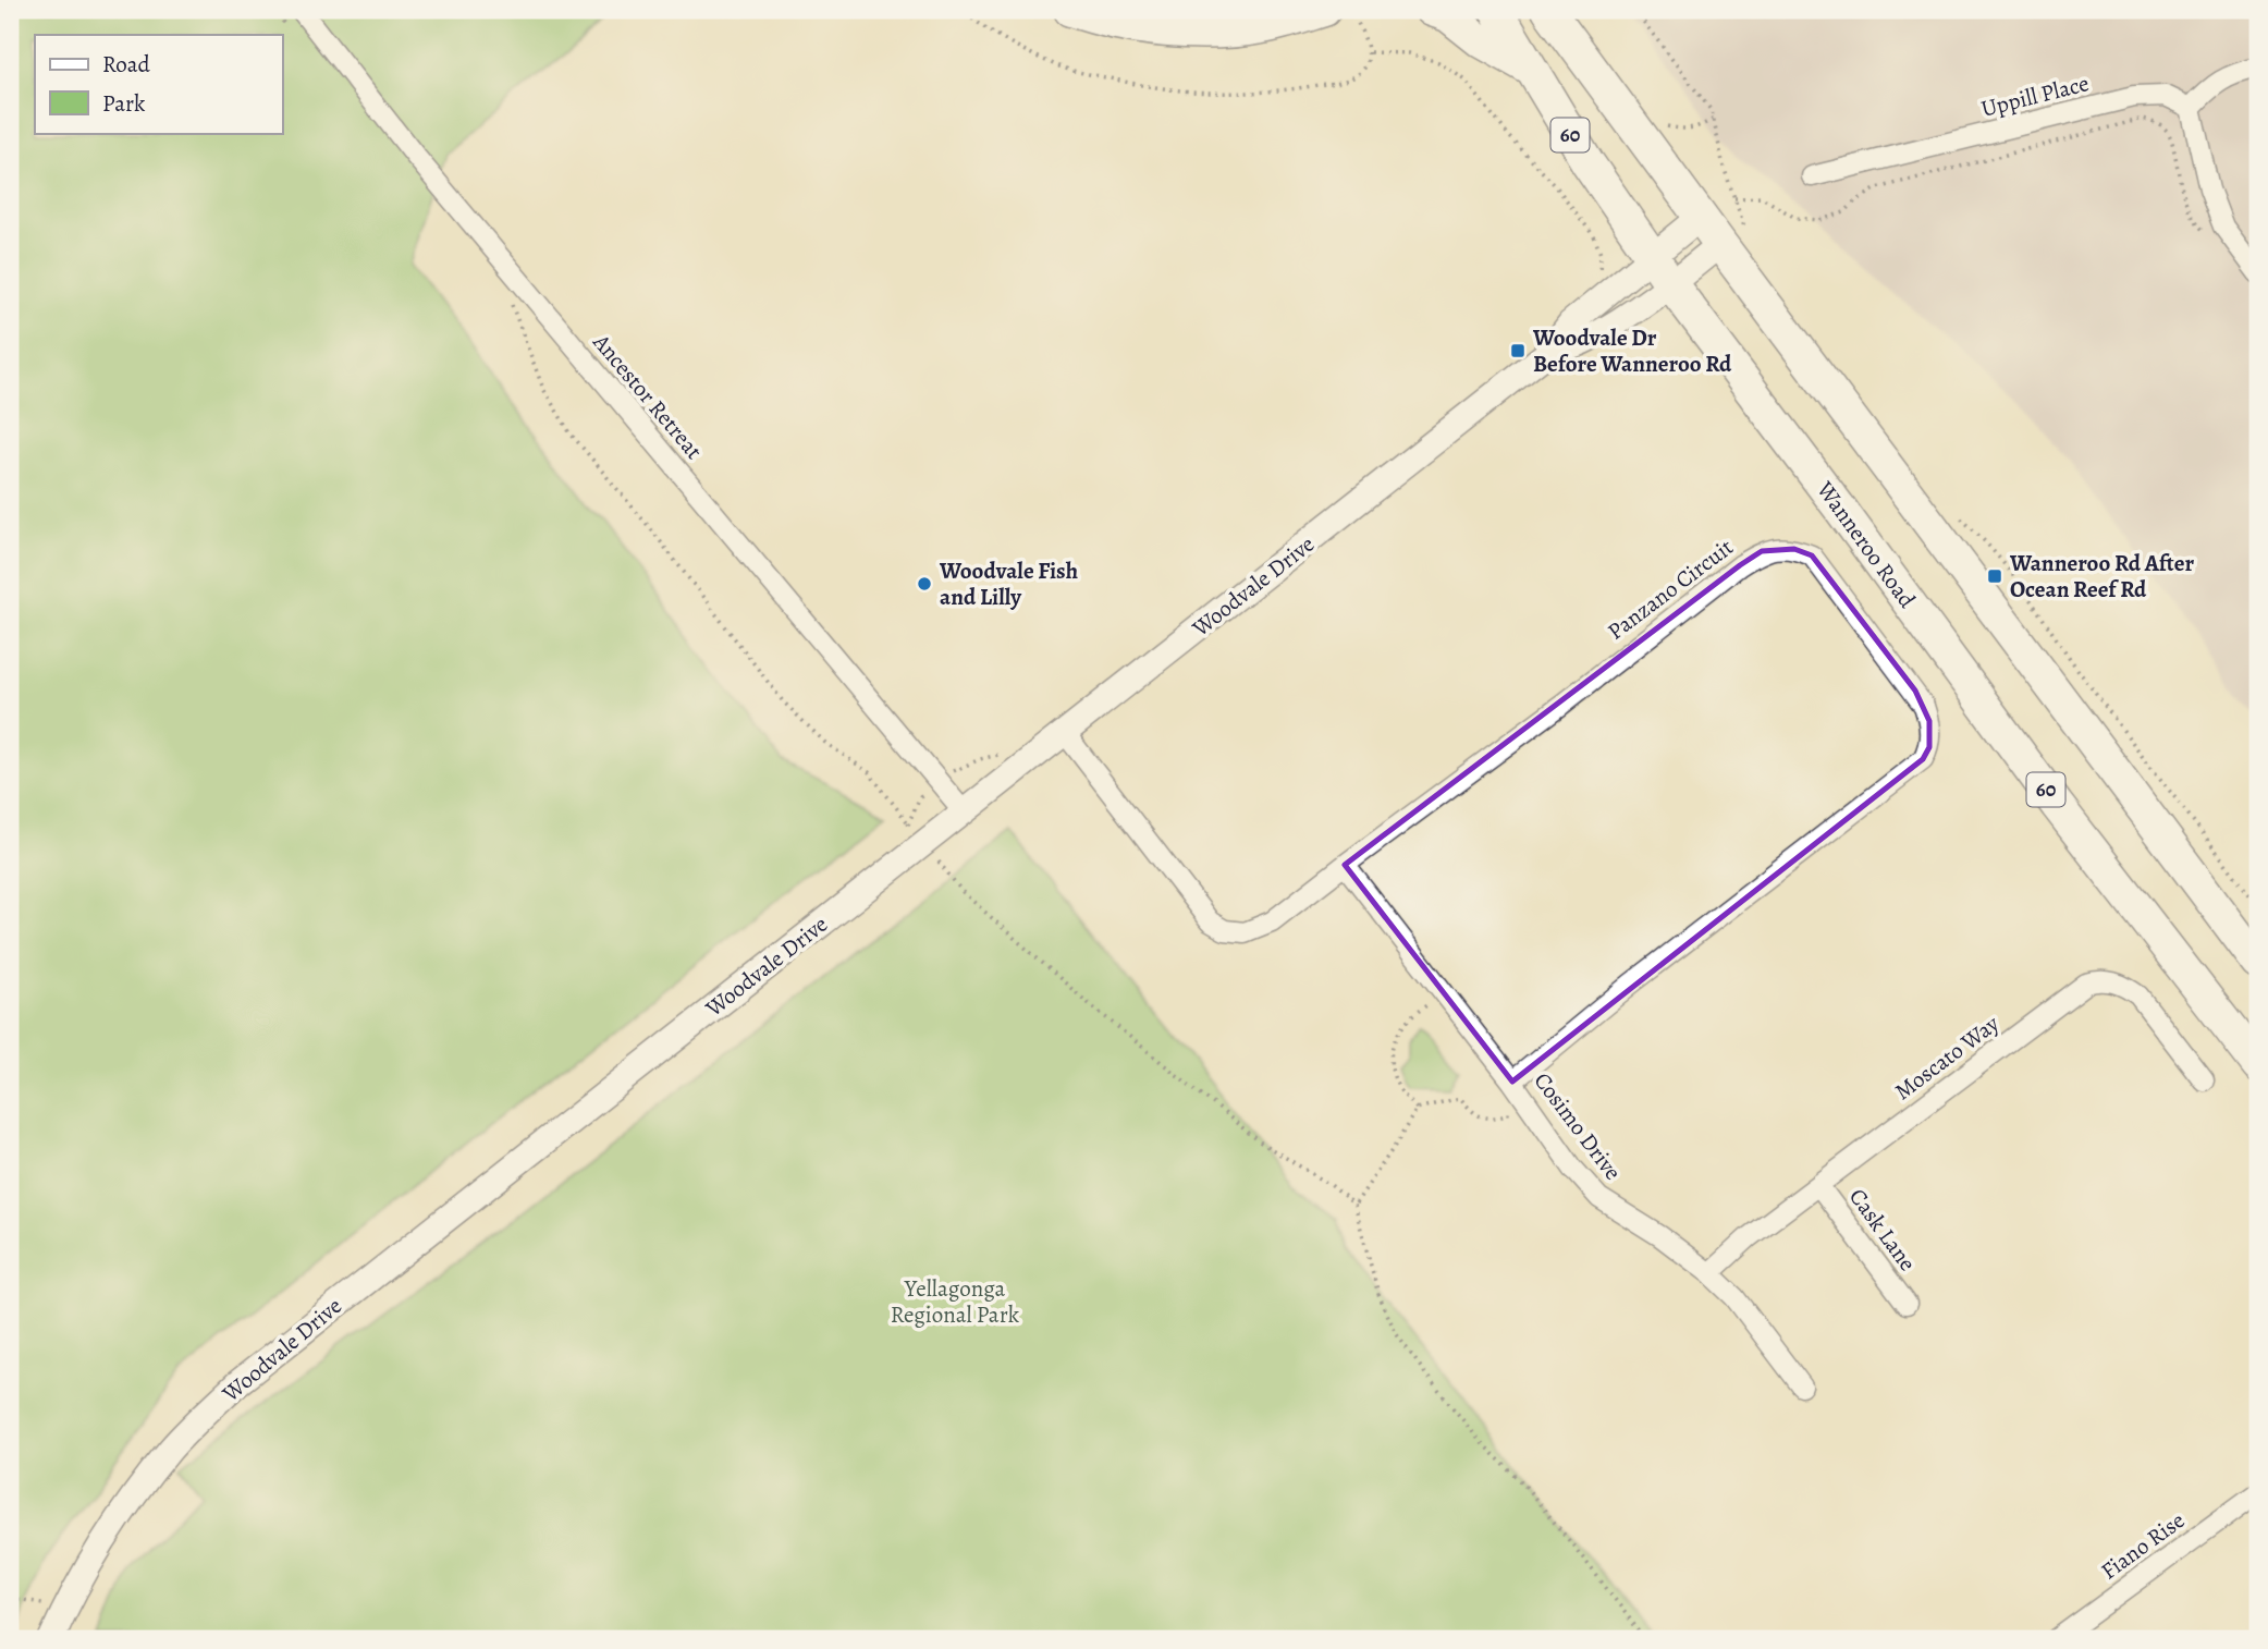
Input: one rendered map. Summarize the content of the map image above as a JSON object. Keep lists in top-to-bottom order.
{
  "streets": {
    "highway": ["60", "Wanneroo Road"],
    "street": [
      "Uppill Place",
      "Ancestor Retreat",
      "Woodvale Drive",
      "Panzano Circuit",
      "Moscato Way",
      "Cosimo Drive",
      "Cask Lane",
      "Fiano Rise"
    ]
  },
  "crossings": [
    ["60", "Woodvale Drive"],
    ["Ancestor Retreat", "Woodvale Drive"],
    ["Wanneroo Road", "Woodvale Drive"],
    ["Woodvale Drive", "Panzano Circuit"],
    ["Panzano Circuit", "Cosimo Drive"],
    ["Moscato Way", "Cosimo Drive"],
    ["Moscato Way", "Cask Lane"]
  ],
  "parks": ["Yellagonga Regional Park"],
  "places": {
    "transit": ["Woodvale Dr Before Wanneroo Rd", "Wanneroo Rd After Ocean Reef Rd"],
    "other": ["Woodvale Fish and Lilly"]
  },
  "legend": ["Road", "Park"]
}
